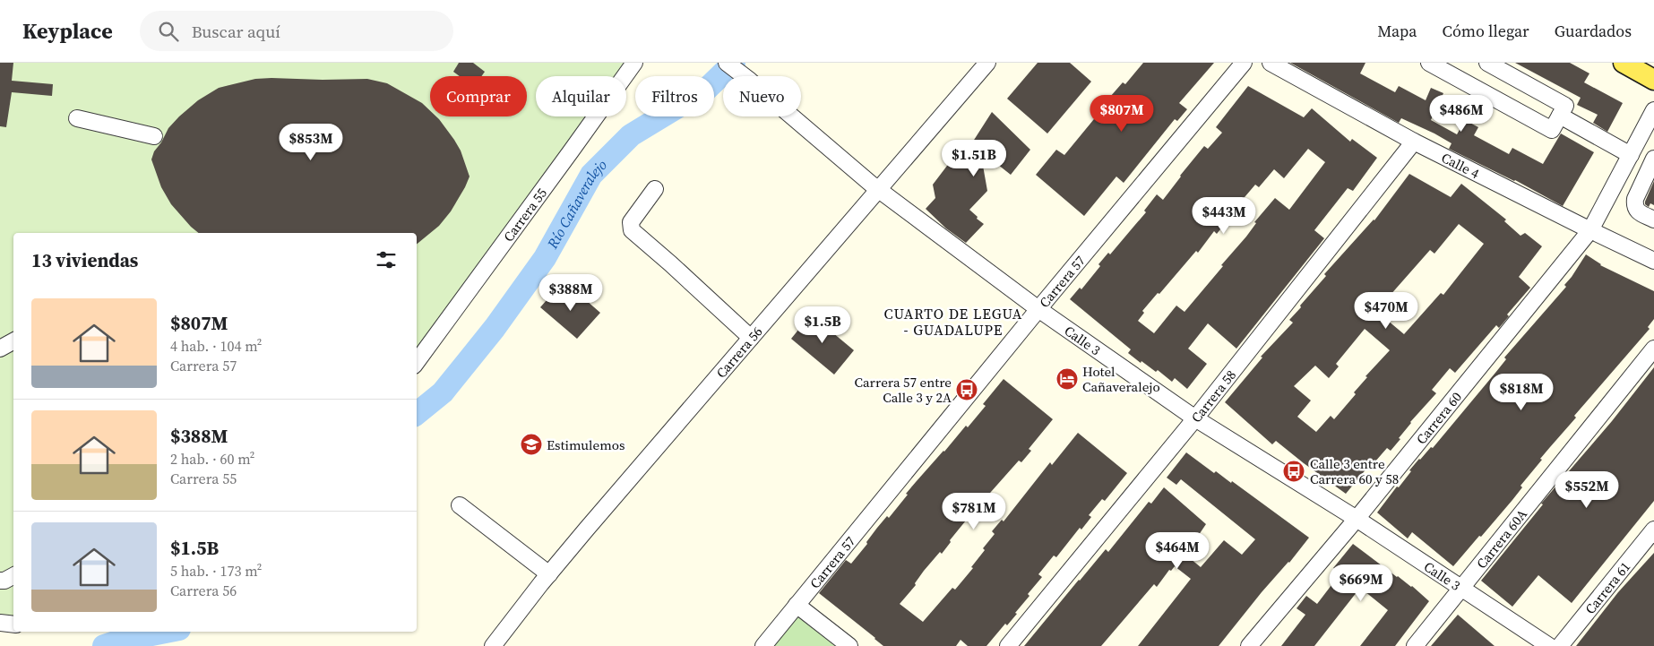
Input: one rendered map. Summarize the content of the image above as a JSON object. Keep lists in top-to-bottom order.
{
  "streets": {
    "street": [
      "Calle 4",
      "Carrera 55",
      "Carrera 57",
      "Calle 3",
      "Carrera 56",
      "Carrera 58",
      "Carrera 60",
      "Carrera 60A",
      "Carrera 61"
    ]
  },
  "crossings": [
    ["Calle 4", "Carrera 58"],
    ["Calle 4", "Carrera 60"],
    ["Carrera 57", "Calle 3"],
    ["Calle 3", "Carrera 56"],
    ["Calle 3", "Carrera 58"],
    ["Calle 3", "Carrera 60"],
    ["Calle 3", "Carrera 60A"]
  ],
  "districts": ["CUARTO DE LEGUA - GUADALUPE"],
  "water": ["Río Cañaveralejo"],
  "places": {
    "hotel": ["Hotel Cañaveralejo"],
    "bus stop": ["Carrera 57 entre Calle 3 y 2A", "Calle 3 entre Carrera 60 y 58"],
    "school or university": ["Estimulemos"]
  },
  "page": {
    "header": "Keyplace",
    "search": "Buscar aquí",
    "nav": ["Mapa", "Cómo llegar", "Guardados"],
    "chip": [
      "Comprar",
      "Alquilar",
      "Filtros",
      "Nuevo"
    ],
    "price": [
      "$807M",
      "$486M",
      "$853M",
      "$1.51B",
      "$443M",
      "$388M",
      "$470M",
      "$1.5B",
      "$818M",
      "$552M",
      "$781M",
      "$464M",
      "$669M"
    ],
    "heading": "13 viviendas",
    "list": [
      {
        "name": "$807M",
        "note": "4 hab. · 104 m² · Carrera 57"
      },
      {
        "name": "$388M",
        "note": "2 hab. · 60 m² · Carrera 55"
      },
      {
        "name": "$1.5B",
        "note": "5 hab. · 173 m² · Carrera 56"
      }
    ]
  }
}
